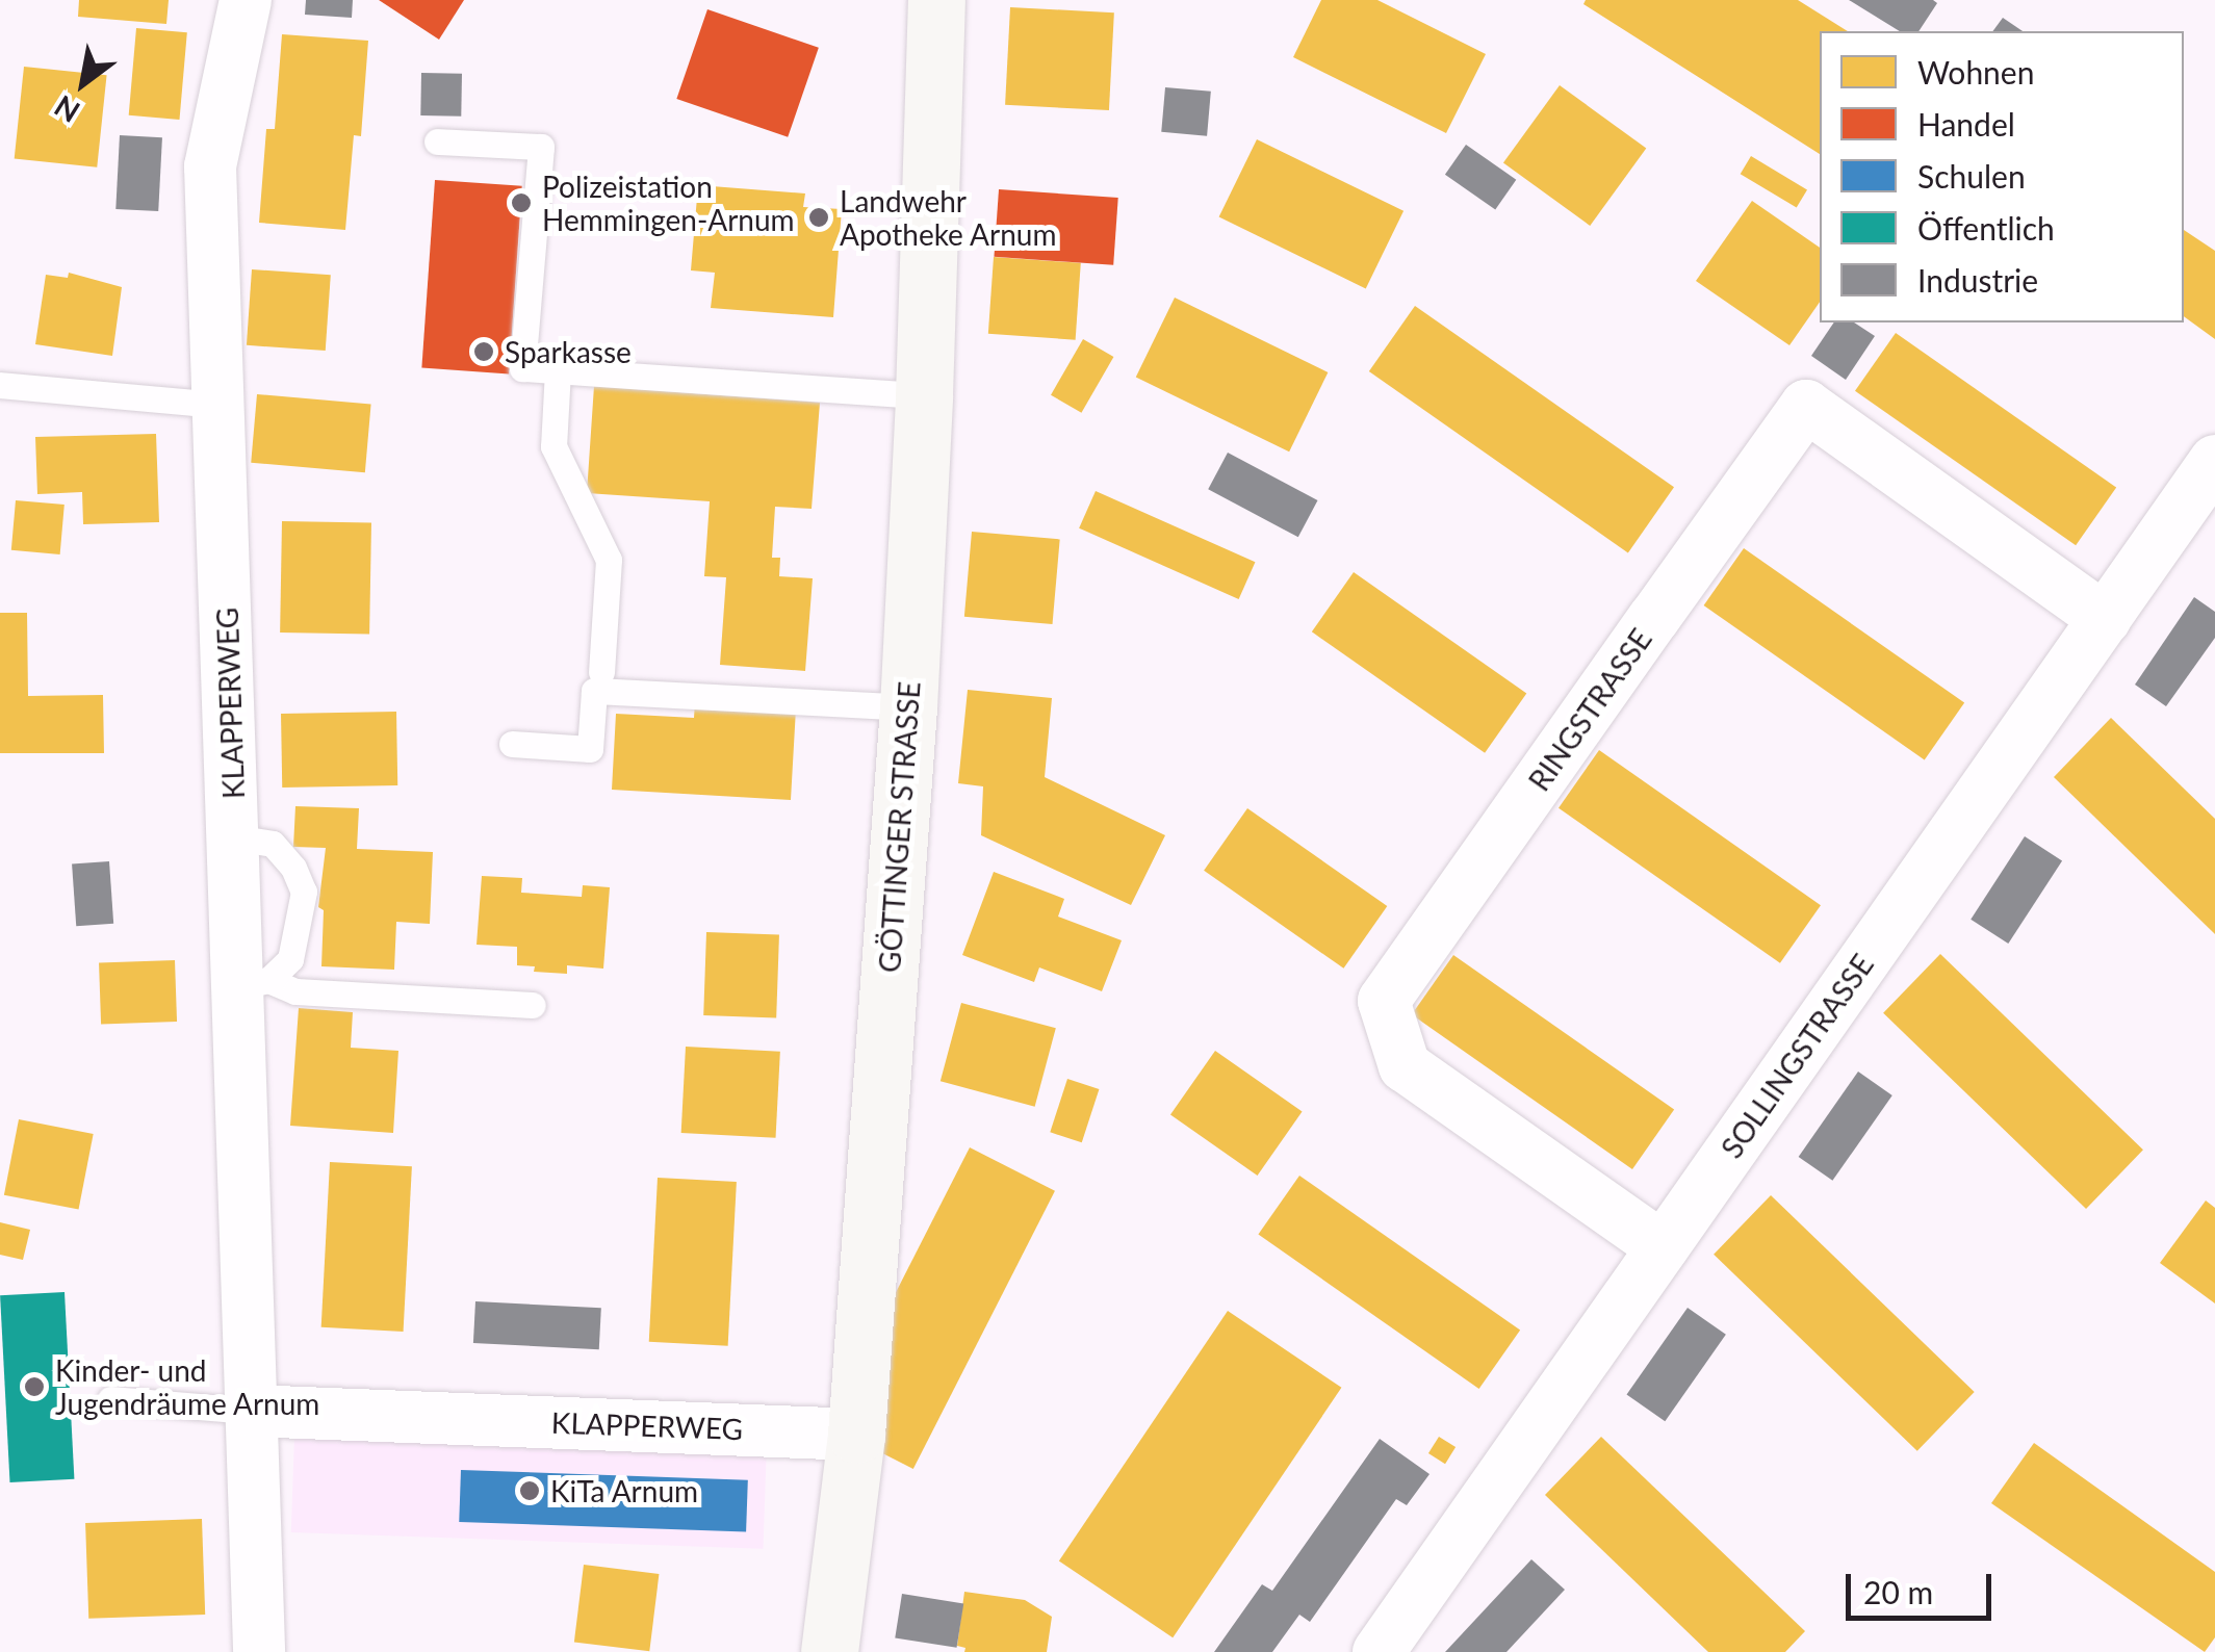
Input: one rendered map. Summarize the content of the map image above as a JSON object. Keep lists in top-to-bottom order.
{
  "streets": {
    "street": [
      "KLAPPERWEG",
      "RINGSTRASSE",
      "GÖTTINGER STRASSE",
      "SOLLINGSTRASSE"
    ]
  },
  "crossings": [
    ["KLAPPERWEG", "GÖTTINGER STRASSE"],
    ["RINGSTRASSE", "SOLLINGSTRASSE"]
  ],
  "places": [
    "Polizeistation Hemmingen-Arnum",
    "Landwehr Apotheke Arnum",
    "Sparkasse",
    "Kinder- und Jugendräume Arnum",
    "KiTa Arnum"
  ],
  "legend": [
    "Wohnen",
    "Handel",
    "Schulen",
    "Öffentlich",
    "Industrie"
  ],
  "scale_bar": "20 m",
  "north": "bottom left"
}
